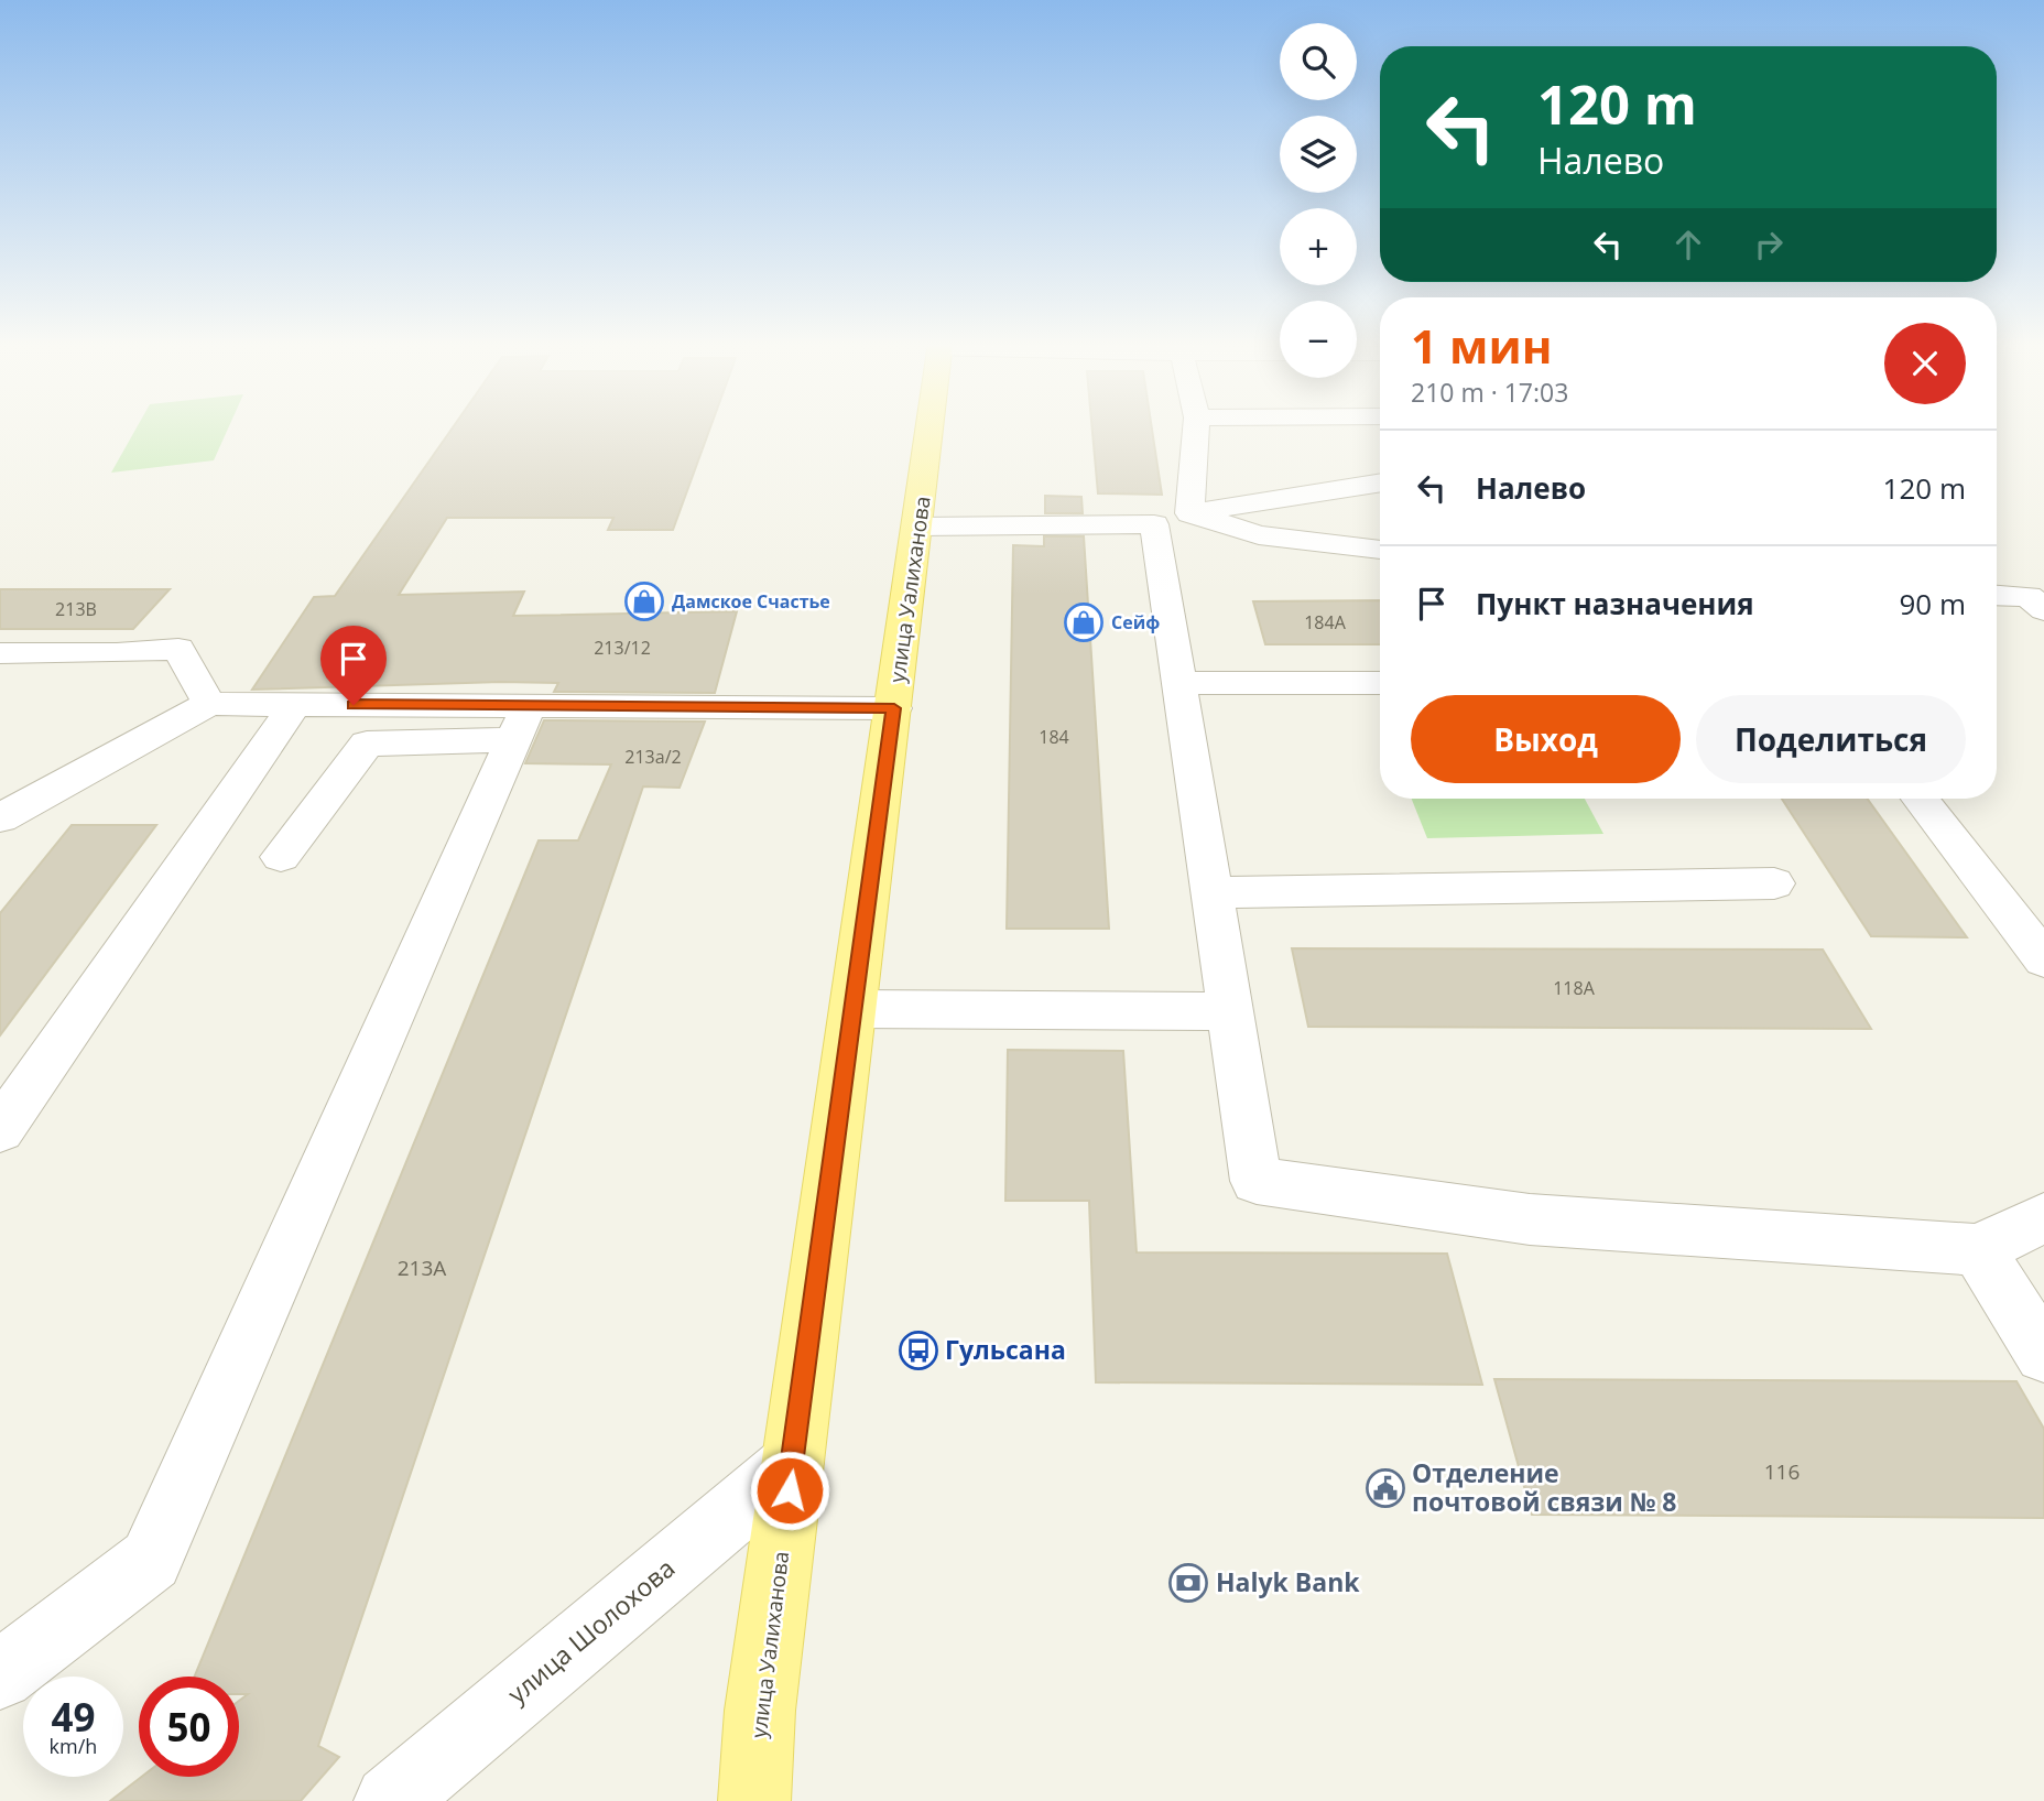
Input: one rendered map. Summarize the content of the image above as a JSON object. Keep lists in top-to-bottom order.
{
  "streets": {
    "main road": ["улица Уалиханова"],
    "street": ["улица Шолохова"]
  },
  "crossings": [
    ["улица Уалиханова", "улица Шолохова"]
  ],
  "places": {
    "shop": ["Дамское Счастье", "Сейф"],
    "bus stop": ["Гульсана"],
    "public building": ["Отделение почтовой связи № 8"],
    "bank": ["Halyk Bank"]
  },
  "house_numbers": [
    "213В",
    "184А",
    "213/12",
    "184",
    "213а/2",
    "118А",
    "213А",
    "116"
  ],
  "page": {
    "map_buttons": ["+", "−"],
    "turn": ["120 m", "Налево"],
    "heading": ["1 мин", "210 m · 17:03"],
    "list": [
      {
        "name": "Налево",
        "value": "120 m"
      },
      {
        "name": "Пункт назначения",
        "value": "90 m"
      }
    ],
    "buttons": ["Выход", "Поделиться"],
    "speed": "49 km/h",
    "limit": "50"
  }
}
